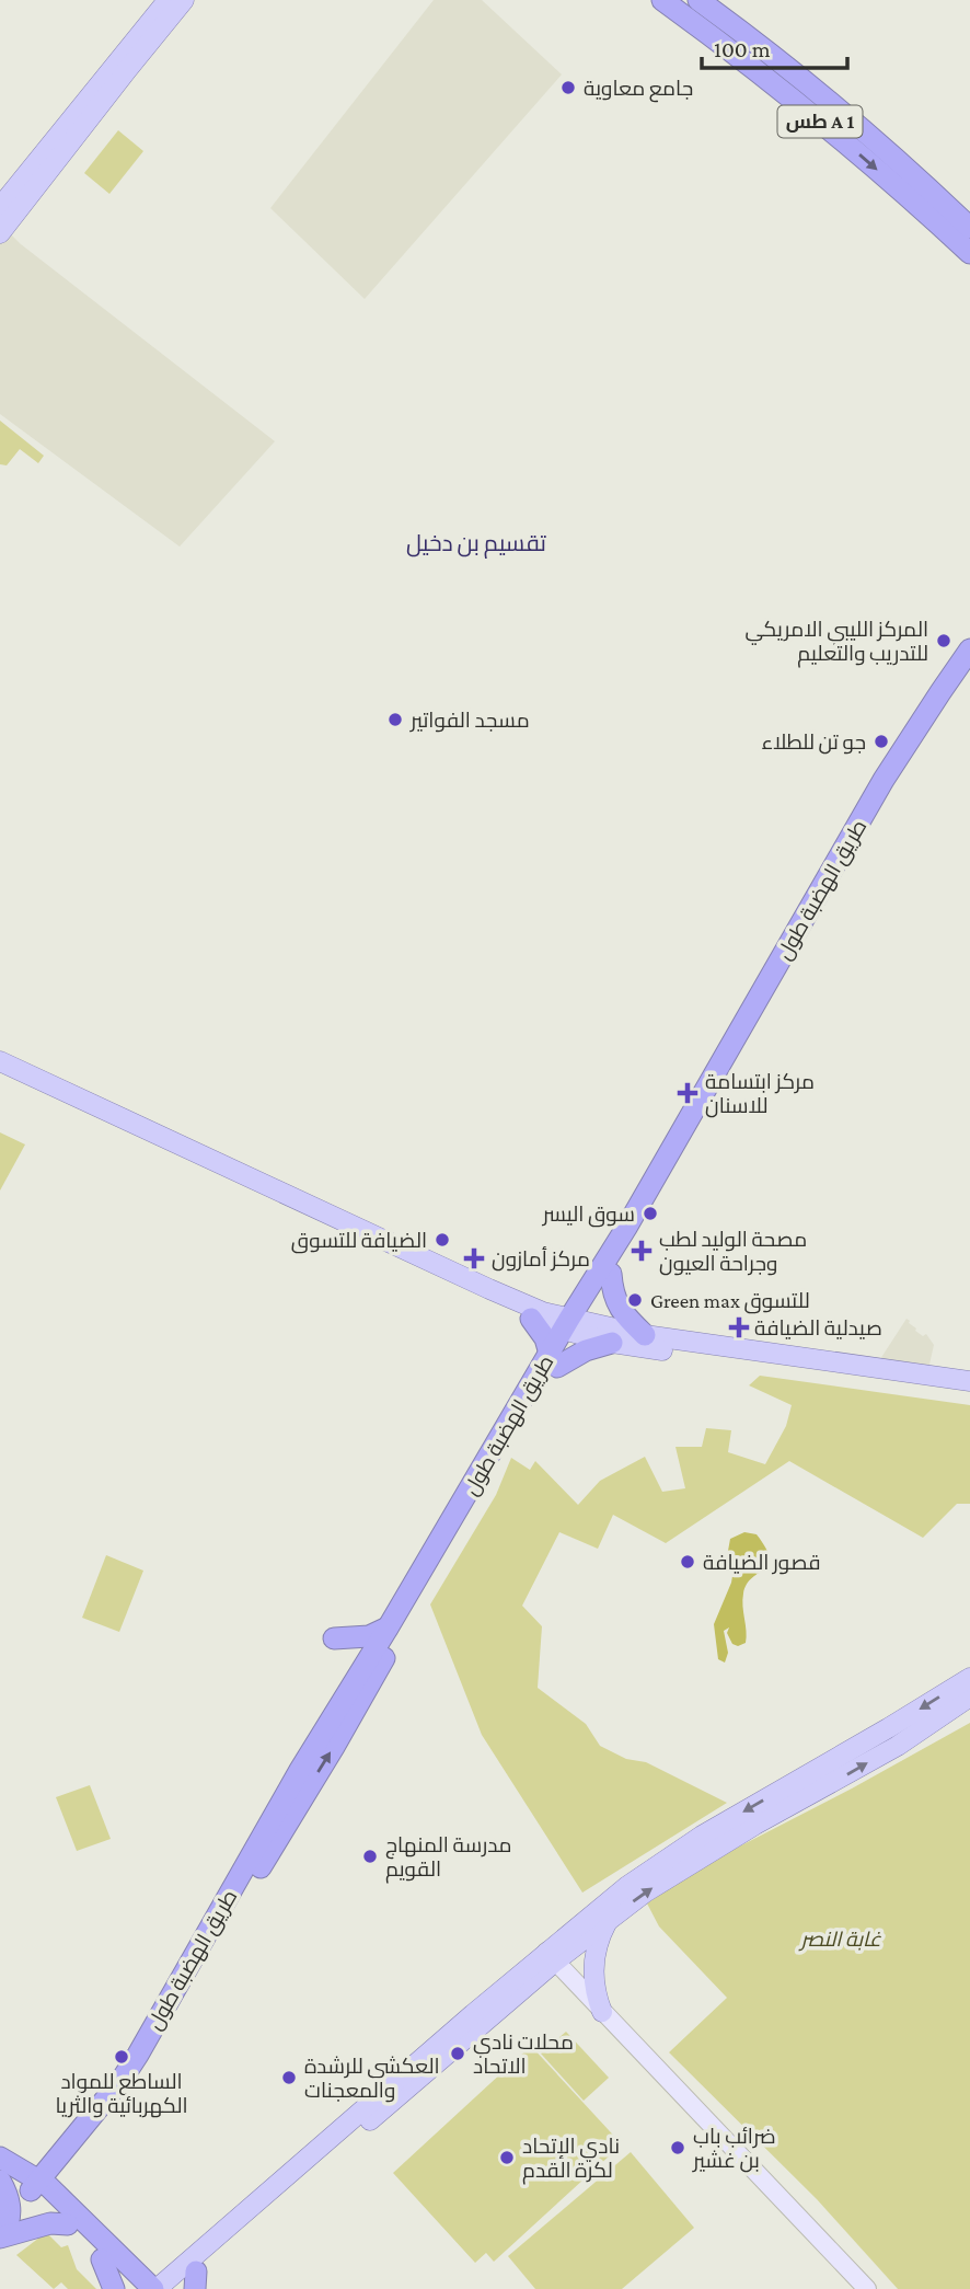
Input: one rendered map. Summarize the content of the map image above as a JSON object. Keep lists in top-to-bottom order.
{
  "streets": {
    "highway": ["طس A 1", "طريق الهضبة طول"]
  },
  "districts": ["تقسيم بن دخيل"],
  "parks": ["غابة النصر"],
  "places": {
    "other": [
      "جامع معاوية",
      "المركز الليبي الامريكي للتدريب والتعليم",
      "مسجد الفواتير",
      "جو تن للطلاء",
      "سوق اليسر",
      "الضيافة للتسوق",
      "Green max للتسوق",
      "قصور الضيافة",
      "مدرسة المنهاج القويم",
      "محلات نادي الاتحاد",
      "الساطع للمواد الكهربائية والثريا",
      "العكشي للرشدة والمعجنات",
      "ضرائب باب بن غشير",
      "نادي الإتحاد لكرة القدم"
    ],
    "health": [
      "مركز ابتسامة للاسنان",
      "مصحة الوليد لطب وجراحة العيون",
      "مركز أمازون",
      "صيدلية الضيافة"
    ]
  },
  "scale_bar": "100 m"
}
